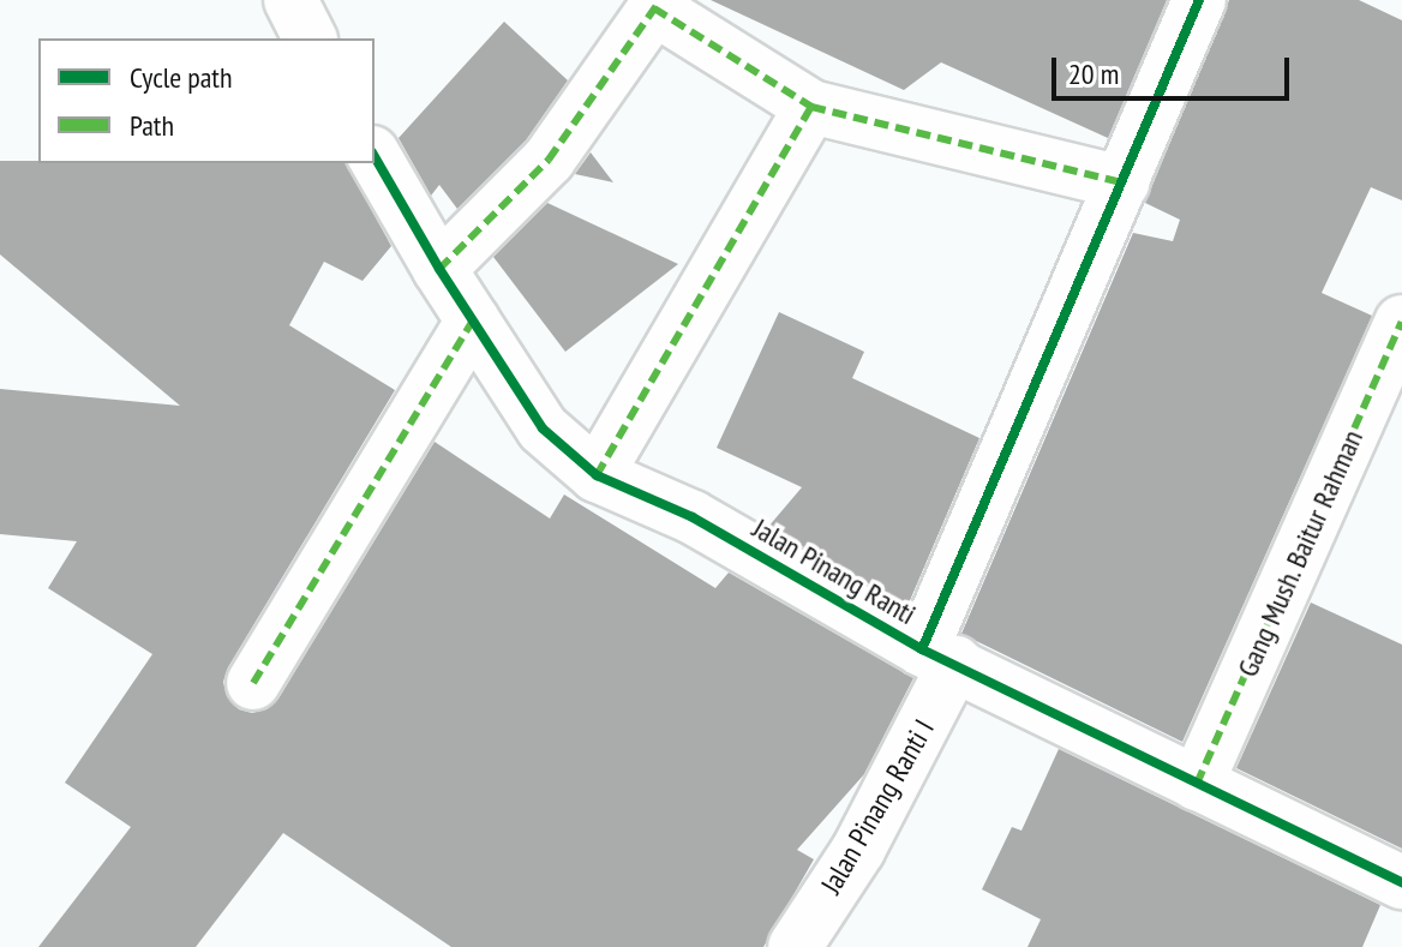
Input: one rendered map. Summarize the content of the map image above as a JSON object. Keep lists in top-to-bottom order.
{
  "streets": {
    "street": ["Gang Mush. Baitur Rahman", "Jalan Pinang Ranti", "Jalan Pinang Ranti I"]
  },
  "crossings": [
    ["Gang Mush. Baitur Rahman", "Jalan Pinang Ranti"],
    ["Jalan Pinang Ranti", "Jalan Pinang Ranti I"]
  ],
  "legend": ["Cycle path", "Path"],
  "scale_bar": "20 m"
}
